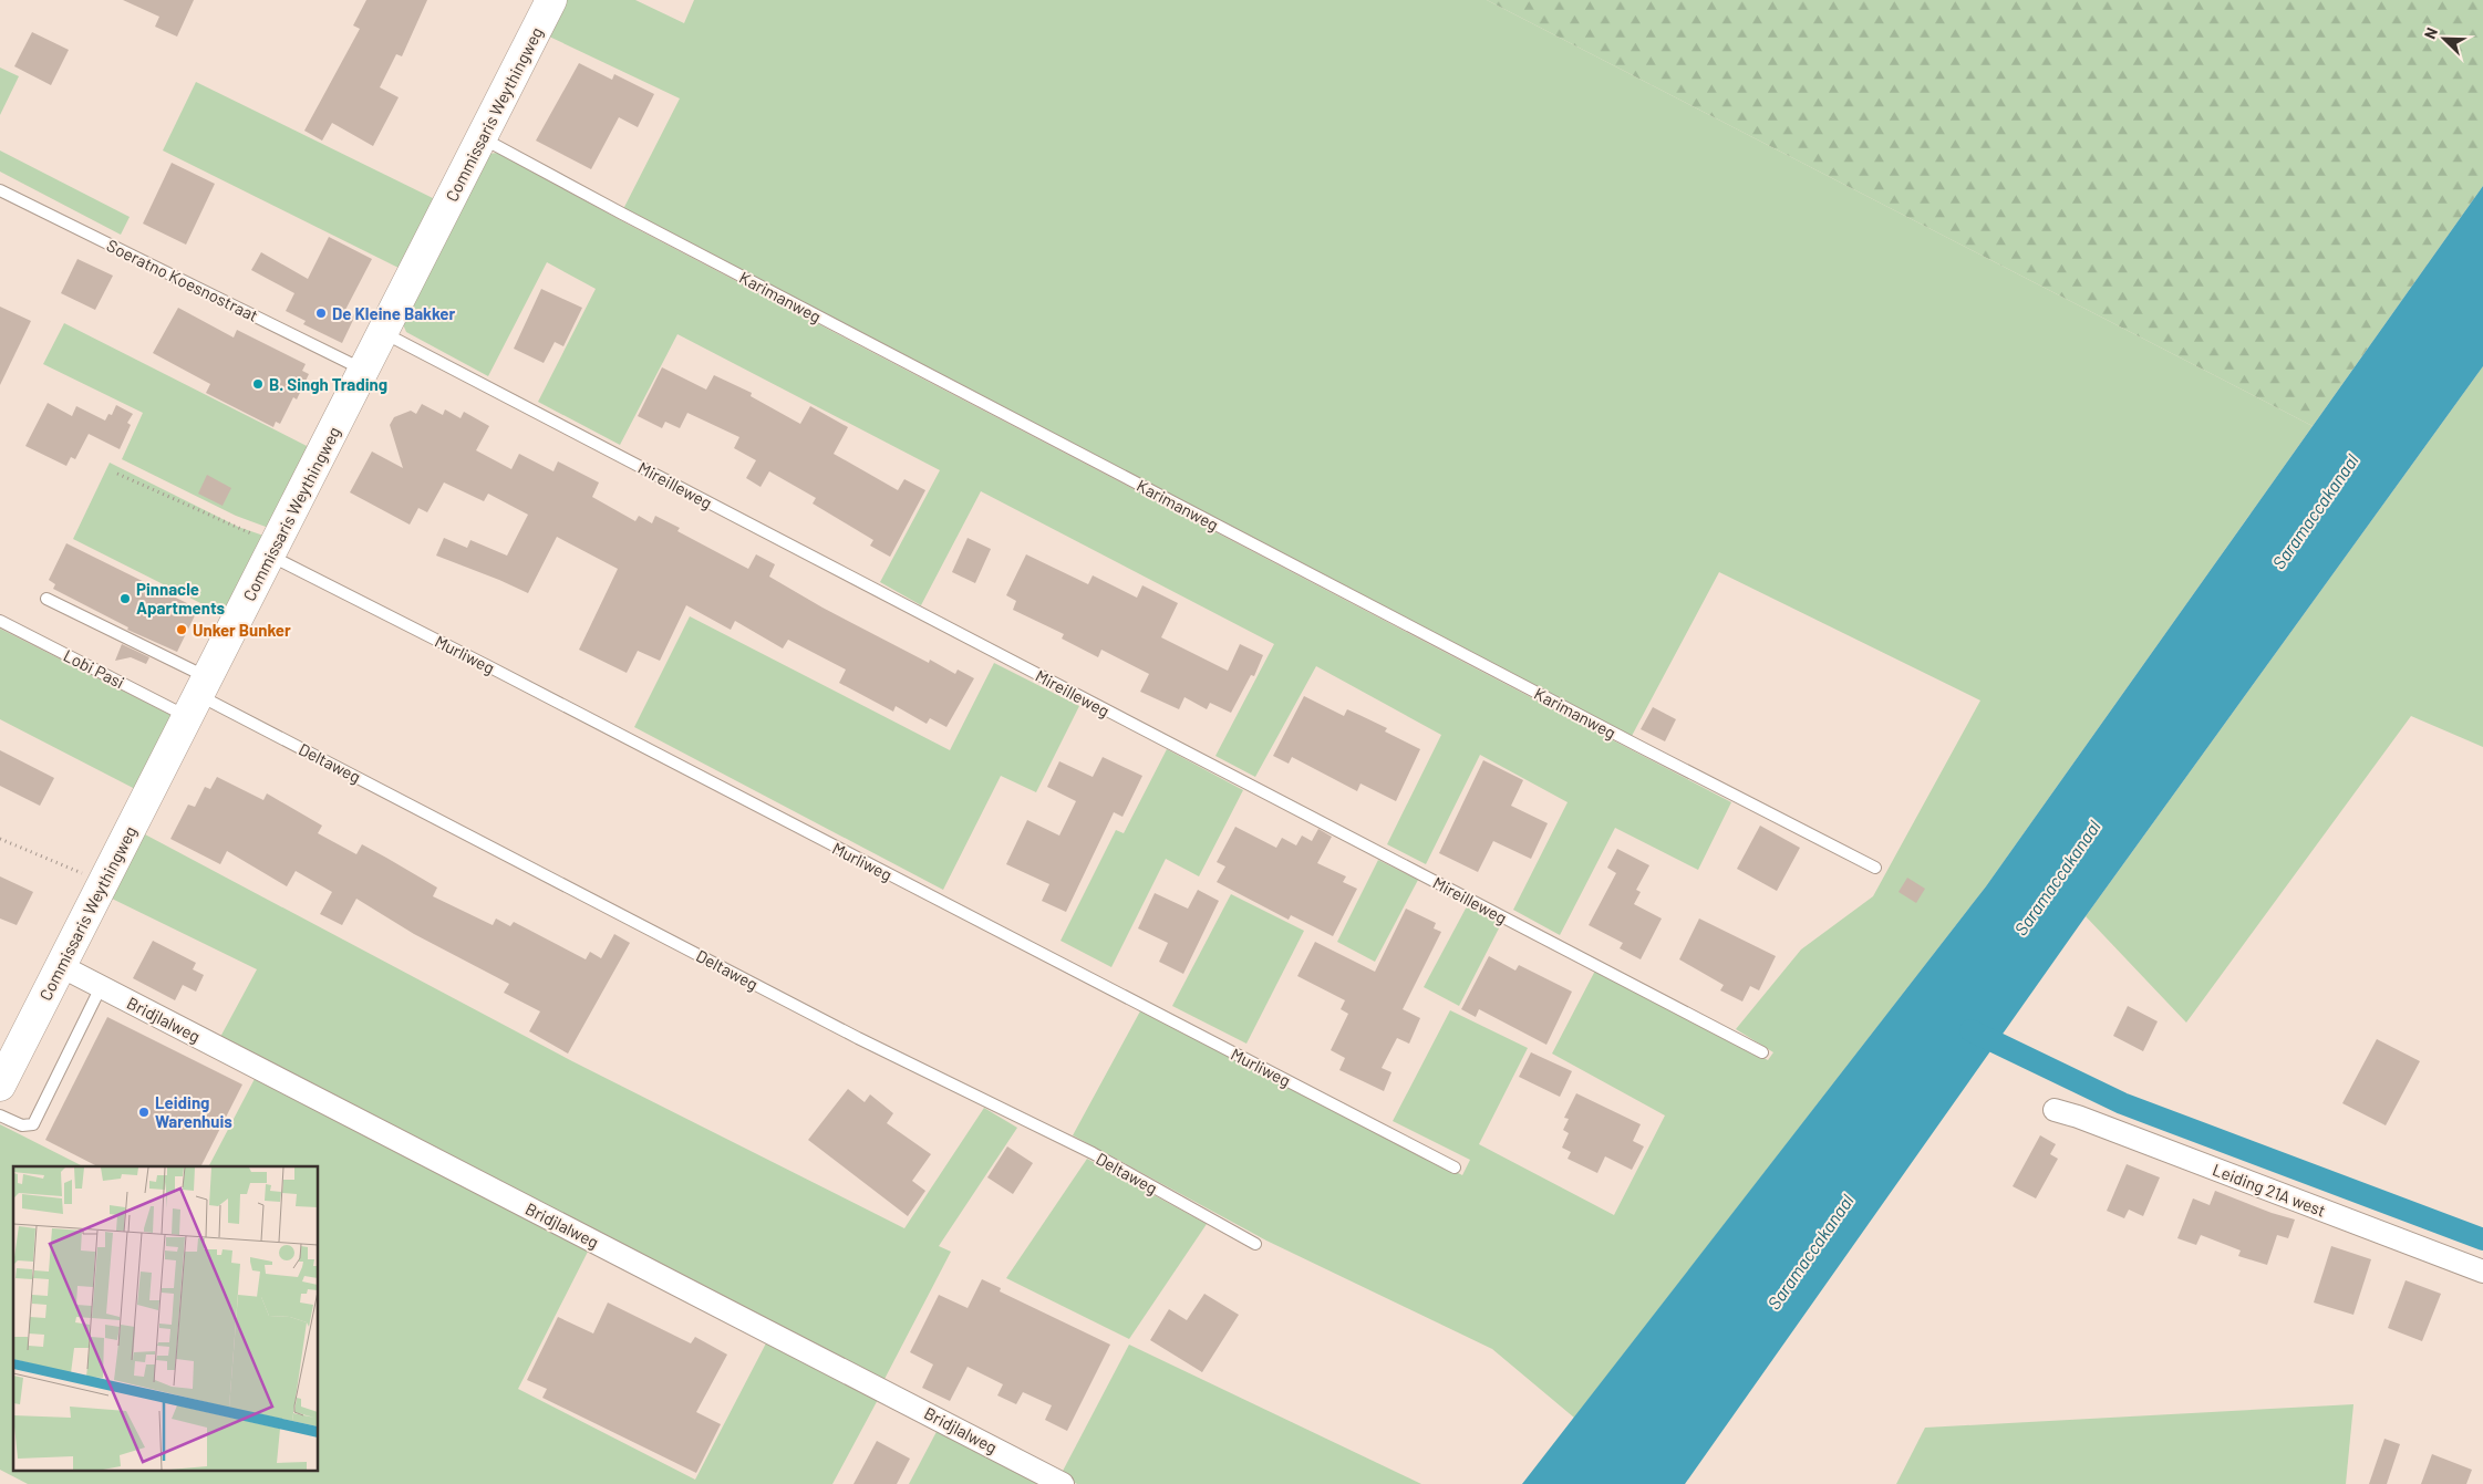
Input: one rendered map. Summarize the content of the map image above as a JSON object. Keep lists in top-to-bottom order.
{
  "streets": {
    "main road": ["Commissaris Weythingweg"],
    "street": ["Bridjlalweg", "Leiding 21A west"],
    "lane": [
      "Soeratno Koesnostraat",
      "Karimanweg",
      "Mireilleweg",
      "Murliweg",
      "Lobi Pasi",
      "Deltaweg"
    ]
  },
  "crossings": [
    ["Commissaris Weythingweg", "Soeratno Koesnostraat"],
    ["Commissaris Weythingweg", "Karimanweg"],
    ["Commissaris Weythingweg", "Mireilleweg"],
    ["Commissaris Weythingweg", "Murliweg"],
    ["Commissaris Weythingweg", "Lobi Pasi"],
    ["Commissaris Weythingweg", "Deltaweg"],
    ["Commissaris Weythingweg", "Bridjlalweg"],
    ["Lobi Pasi", "Deltaweg"]
  ],
  "water": ["Saramaccakanaal"],
  "places": [
    "De Kleine Bakker",
    "B. Singh Trading",
    "Pinnacle Apartments",
    "Unker Bunker",
    "Leiding Warenhuis"
  ],
  "north": "top left"
}
